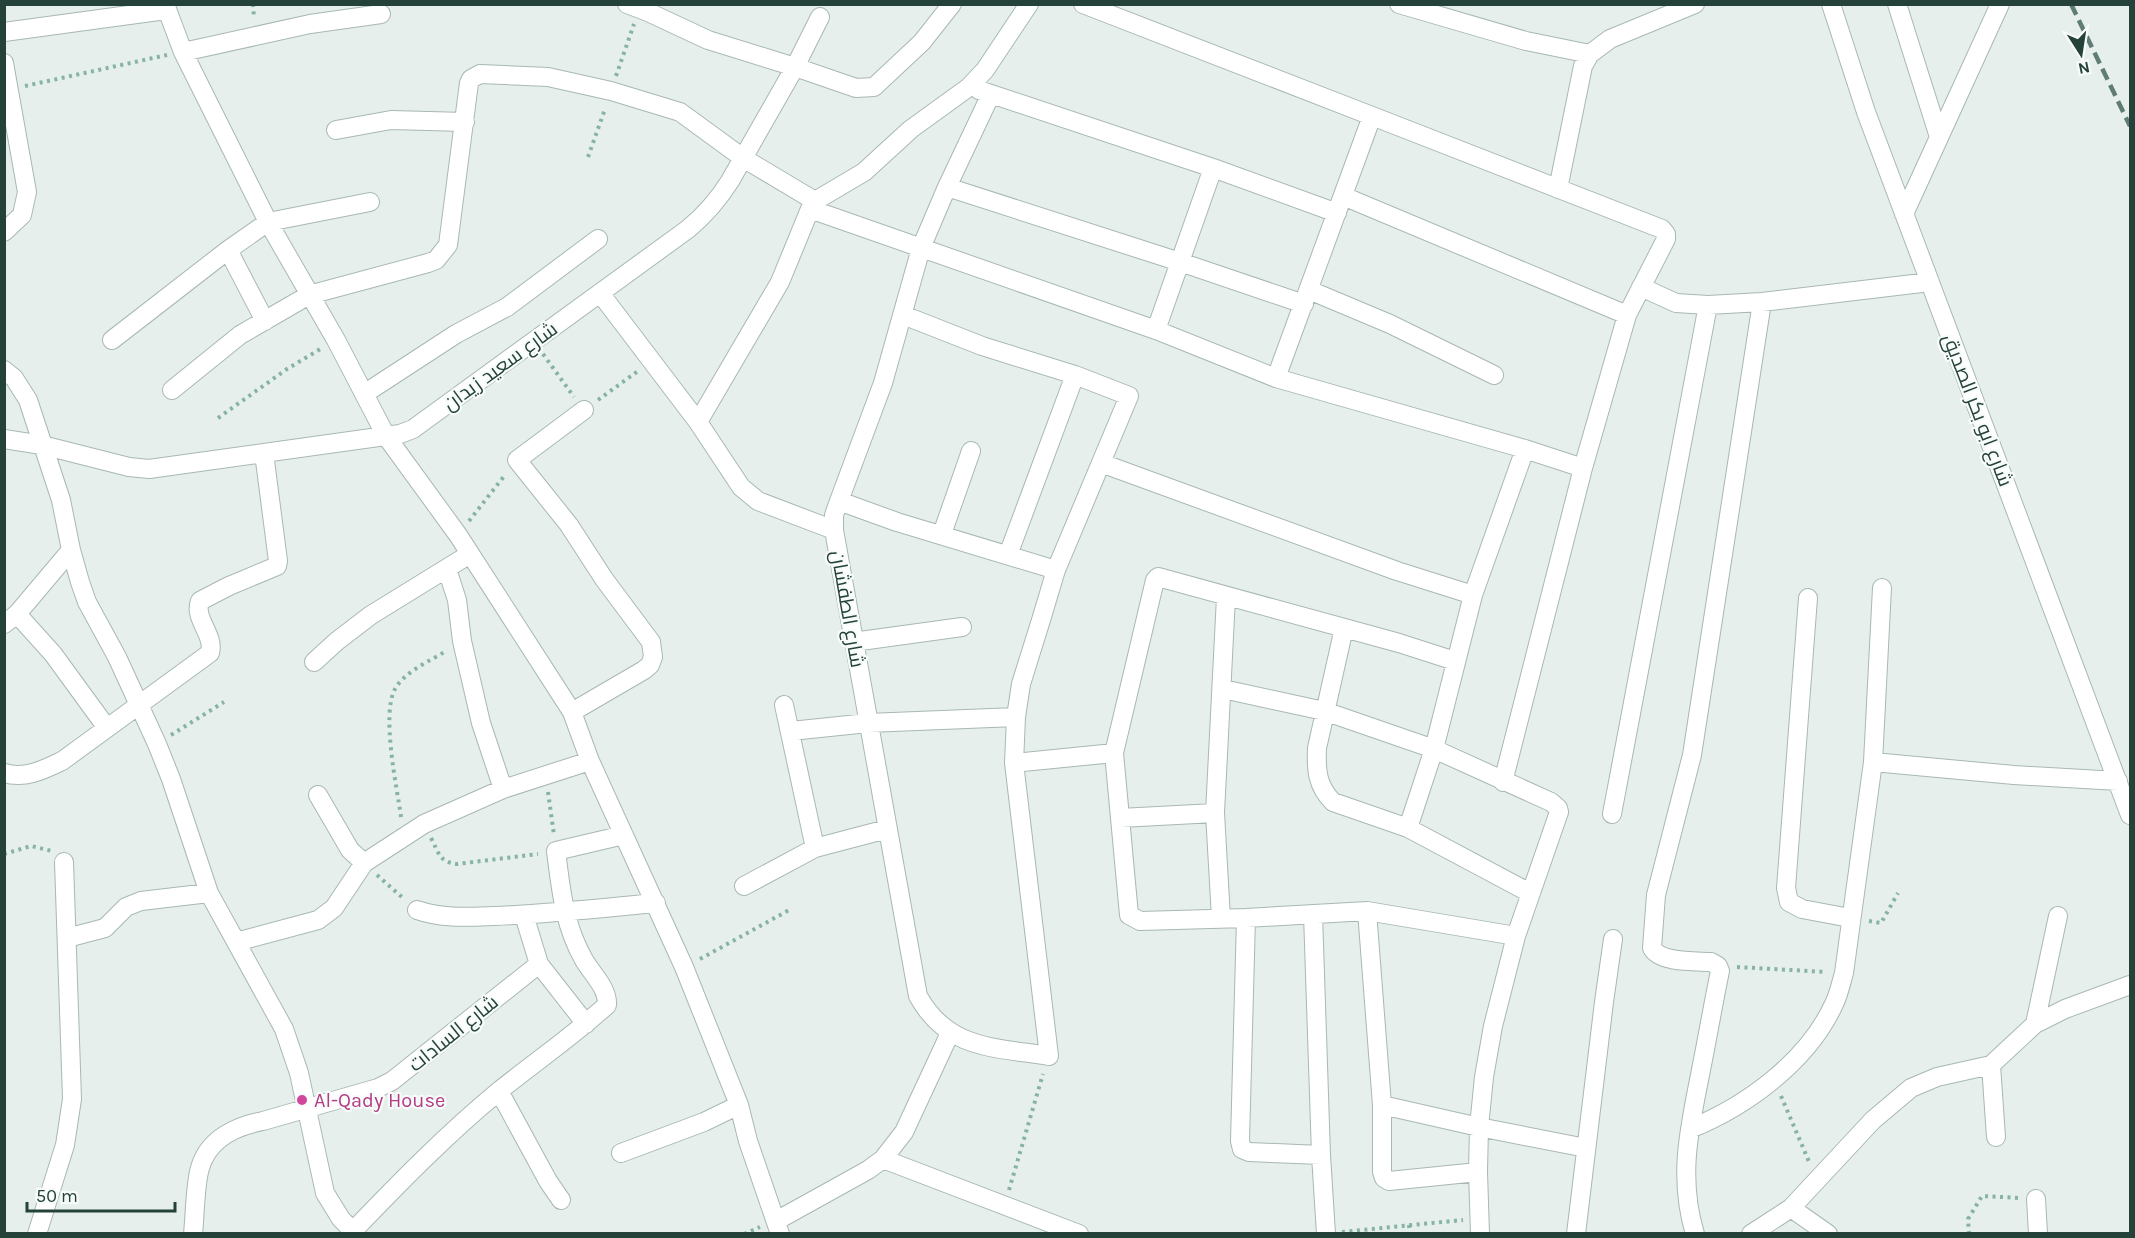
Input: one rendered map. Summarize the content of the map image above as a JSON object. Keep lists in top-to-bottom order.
{
  "streets": {
    "street": [
      "شارع سعيد زيدان",
      "شارع ابو بكر الصديق",
      "شارع الطفشان",
      "شارع السادات"
    ]
  },
  "places": ["Al-Qady House"],
  "scale_bar": "50 m",
  "north": "bottom"
}
